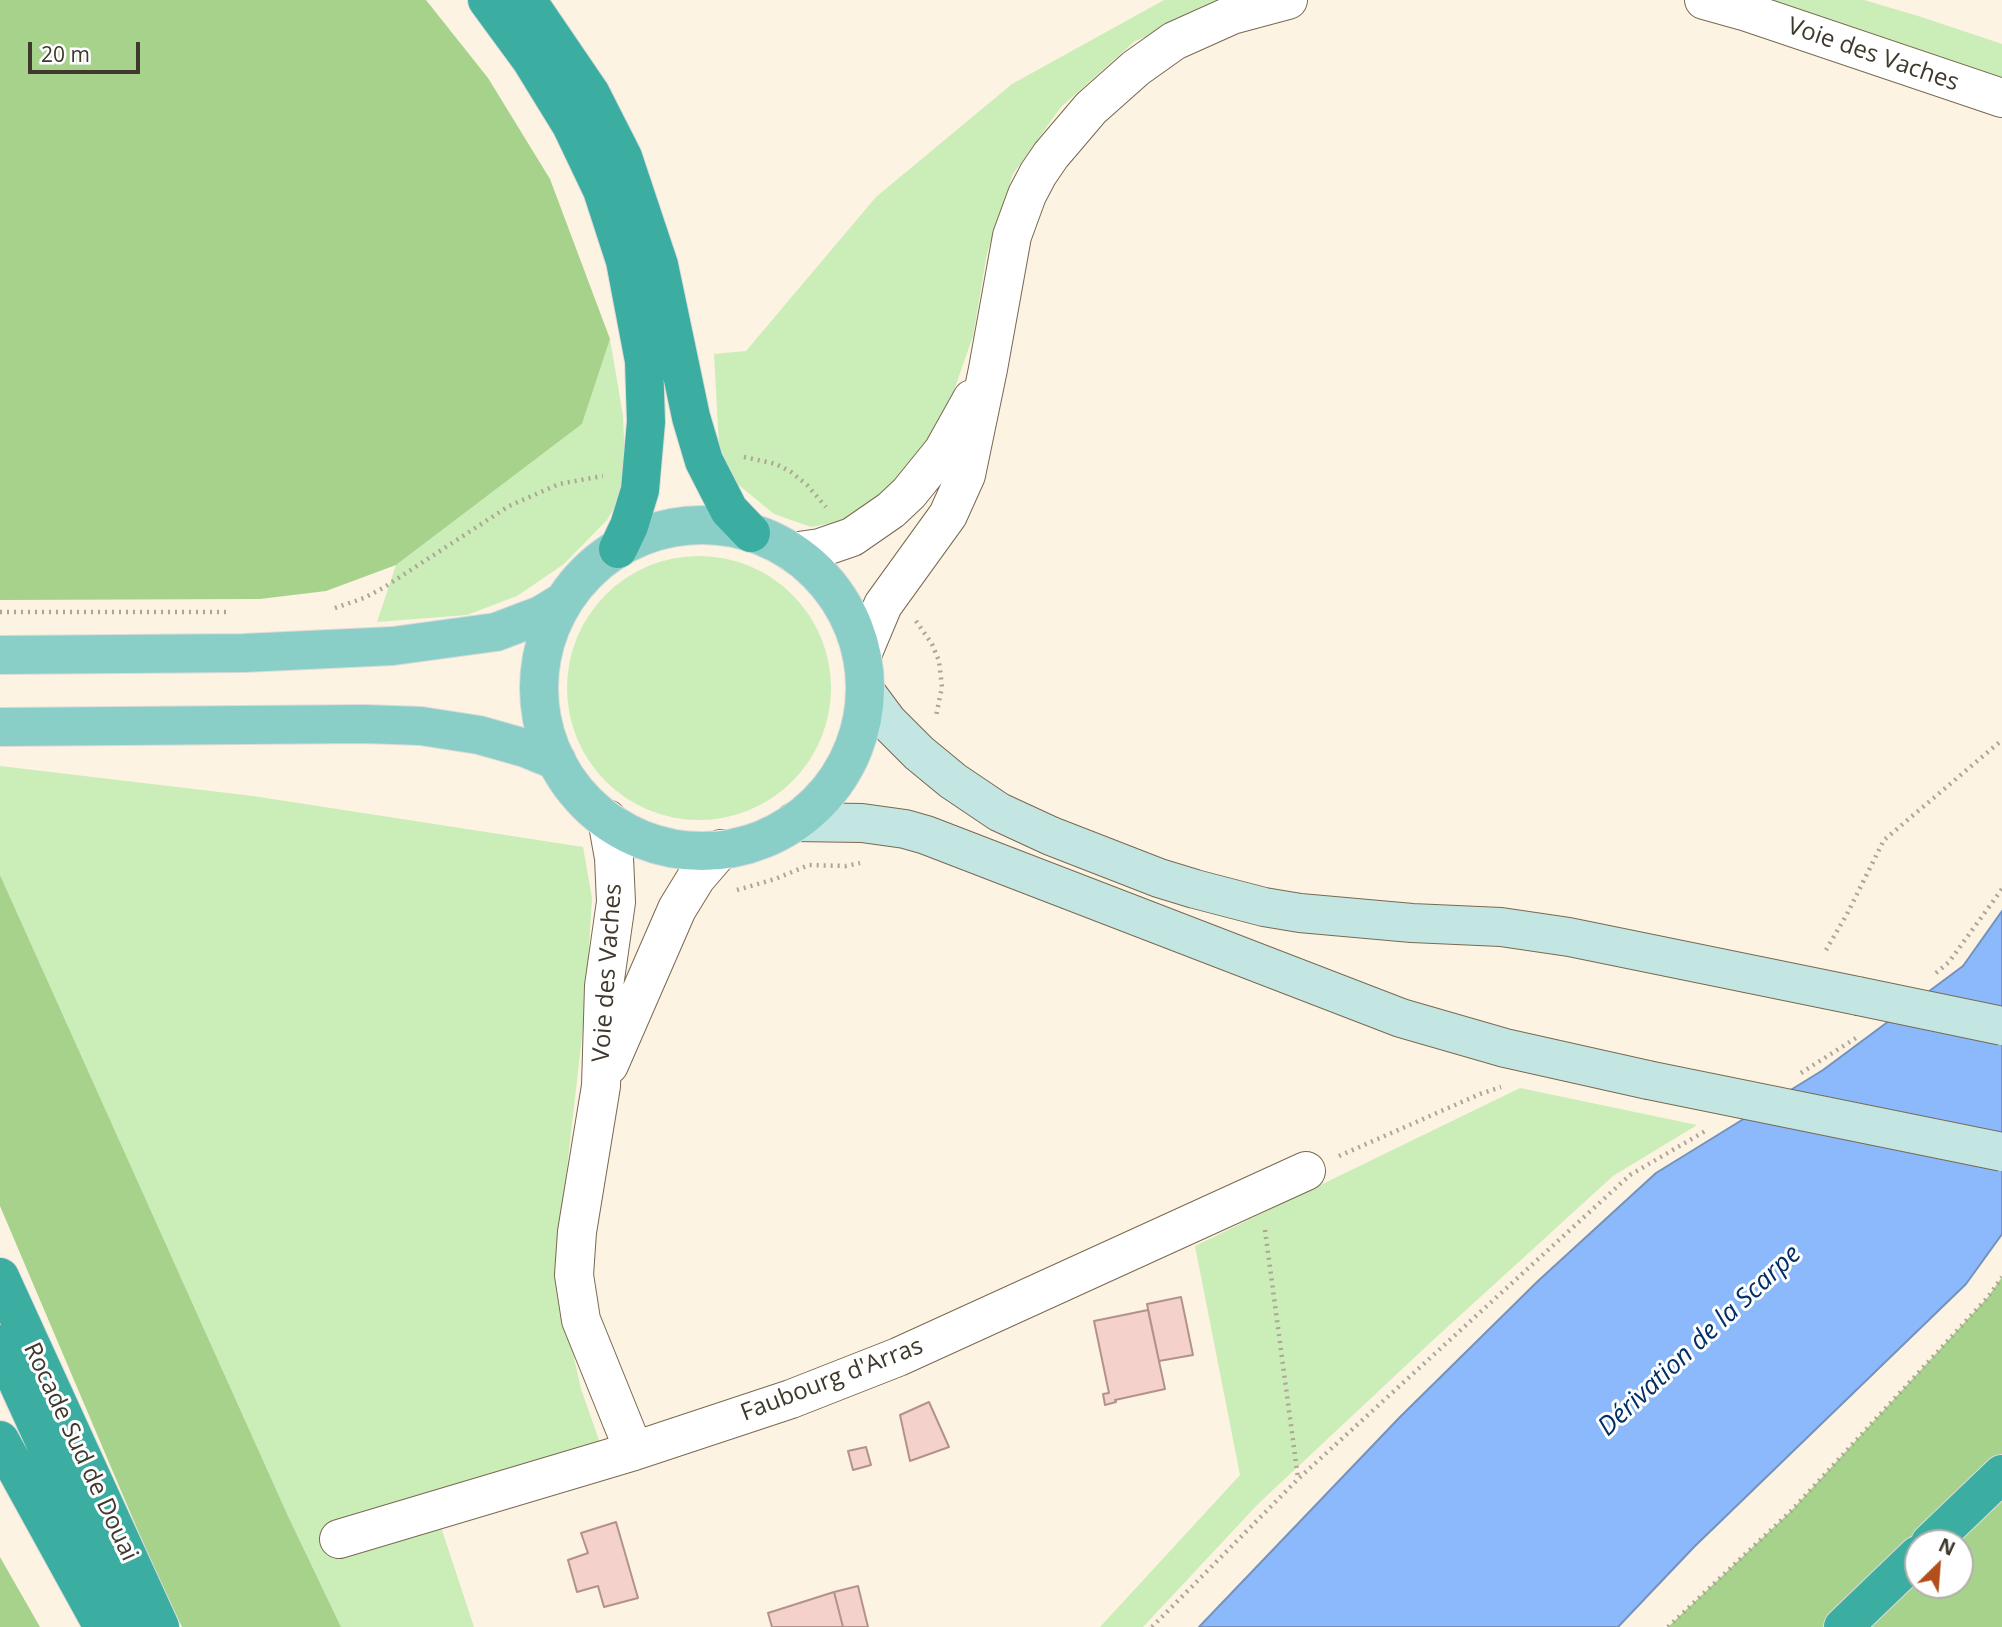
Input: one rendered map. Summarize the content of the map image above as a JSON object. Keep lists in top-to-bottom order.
{
  "streets": {
    "highway": ["Rocade Sud de Douai"],
    "street": ["Voie des Vaches", "Faubourg d'Arras"]
  },
  "crossings": [
    ["Voie des Vaches", "Faubourg d'Arras"]
  ],
  "water": ["Dérivation de la Scarpe"],
  "scale_bar": "20 m",
  "north": "top right"
}
